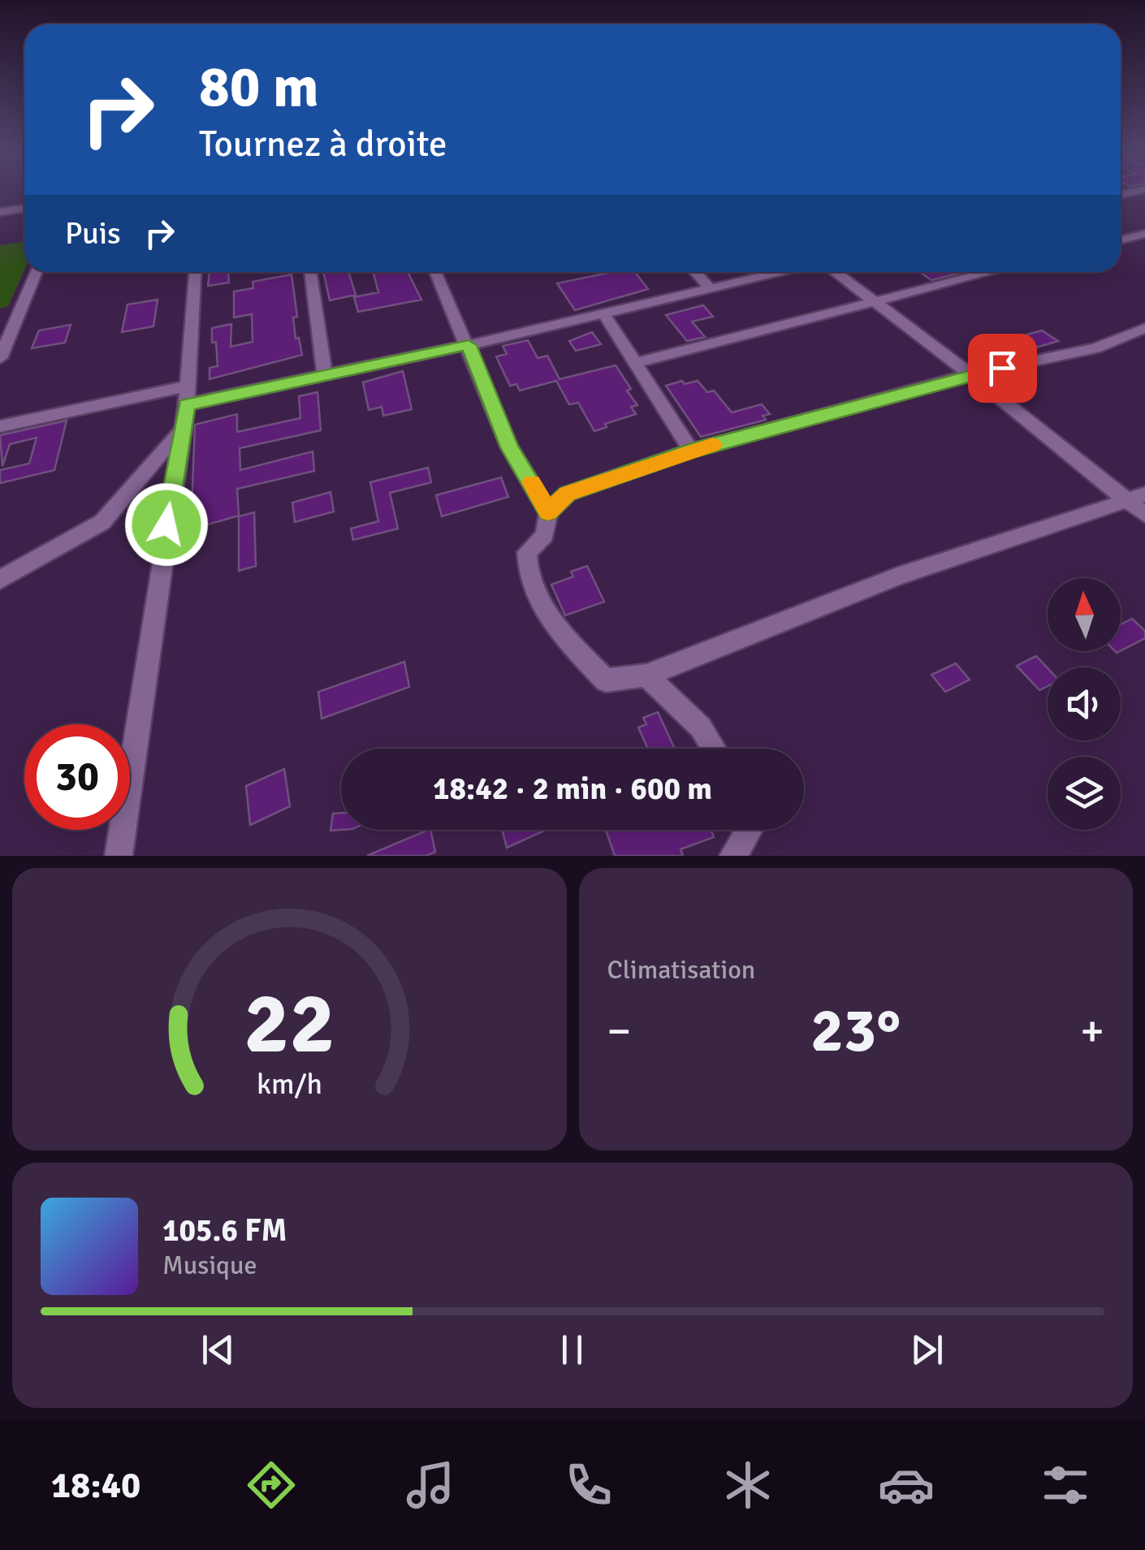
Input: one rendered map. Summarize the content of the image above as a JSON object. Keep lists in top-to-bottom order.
{
  "north": "top",
  "page": {
    "turn": ["80 m", "Tournez à droite"],
    "then": "Puis",
    "limit": "30",
    "trip": "18:42 · 2 min · 600 m",
    "tile": "Climatisation",
    "heat": ["−", "23°", "+"],
    "song": ["105.6 FM", "Musique"],
    "tabs": "18:40",
    "gauge": ["22", "km/h"]
  }
}
